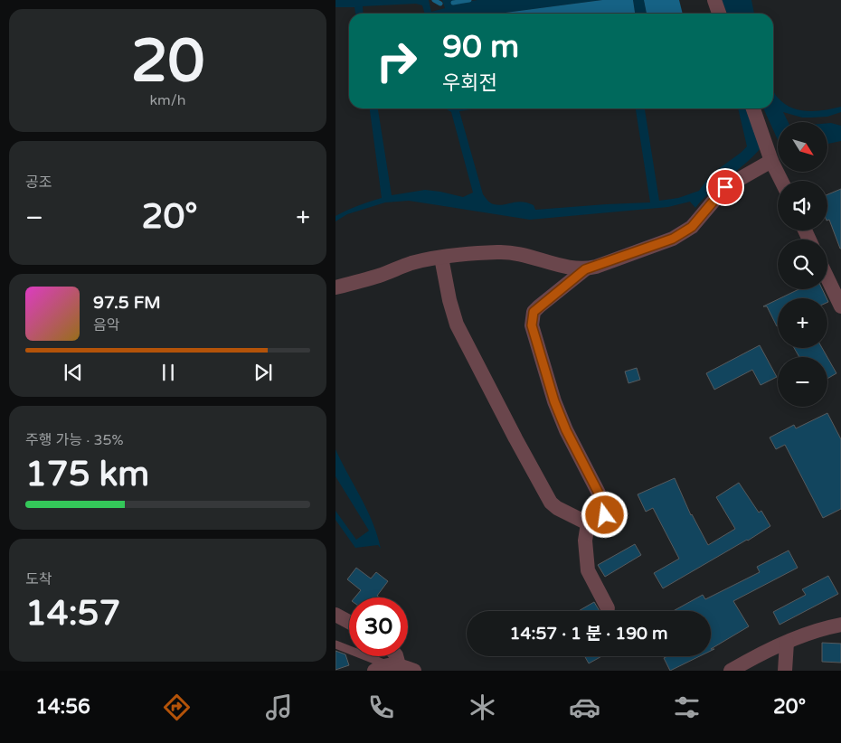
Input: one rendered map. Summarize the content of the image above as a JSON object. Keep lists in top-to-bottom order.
{
  "north": "bottom right",
  "page": {
    "tile": [
      ["20", "km/h"],
      "공조",
      ["주행 가능 · 35%", "175 km"],
      ["도착", "14:57"]
    ],
    "turn": ["90 m", "우회전"],
    "map_buttons": ["+", "−"],
    "heat": ["−", "20°", "+"],
    "song": ["97.5 FM", "음악"],
    "limit": "30",
    "trip": "14:57 · 1 분 · 190 m",
    "tabs": ["14:56", "20°"]
  }
}
